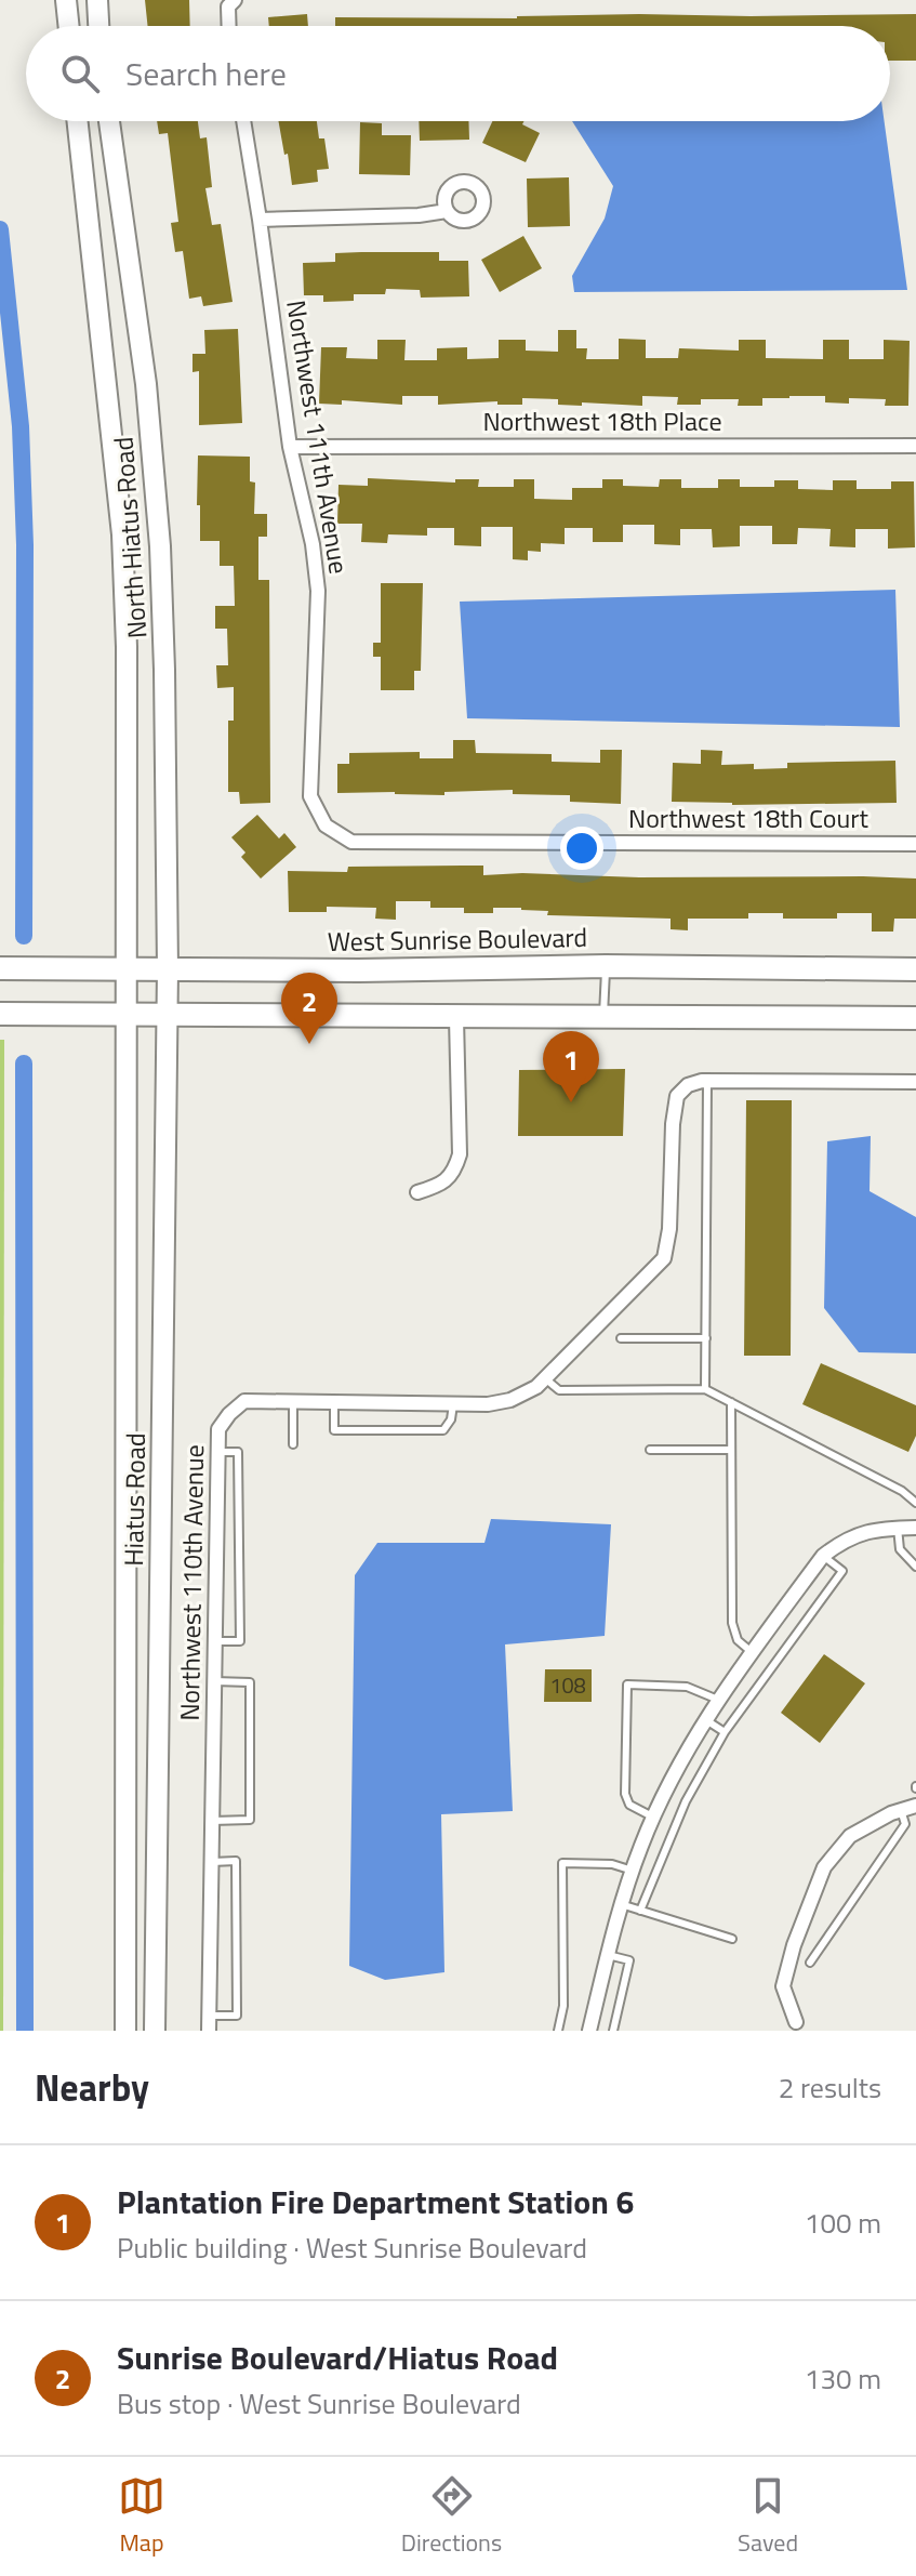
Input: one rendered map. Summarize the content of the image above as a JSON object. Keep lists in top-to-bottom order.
{
  "streets": {
    "highway": ["West Sunrise Boulevard"],
    "main road": ["North Hiatus Road", "Hiatus Road"],
    "street": [
      "Northwest 18th Place",
      "Northwest 111th Avenue",
      "Northwest 18th Court",
      "Northwest 110th Avenue"
    ]
  },
  "crossings": [
    ["Northwest 18th Place", "Northwest 111th Avenue"],
    ["Northwest 111th Avenue", "Northwest 18th Court"],
    ["North Hiatus Road", "West Sunrise Boulevard"],
    ["North Hiatus Road", "Hiatus Road"],
    ["West Sunrise Boulevard", "Hiatus Road"]
  ],
  "house_numbers": ["108"],
  "page": {
    "search": "Search here",
    "pins": ["2", "1"],
    "heading": ["Nearby", "2 results"],
    "list": [
      {
        "mark": "1",
        "name": "Plantation Fire Department Station 6",
        "note": "Public building · West Sunrise Boulevard",
        "value": "100 m"
      },
      {
        "mark": "2",
        "name": "Sunrise Boulevard/Hiatus Road",
        "note": "Bus stop · West Sunrise Boulevard",
        "value": "130 m"
      }
    ],
    "nav": ["Map", "Directions", "Saved"]
  }
}
